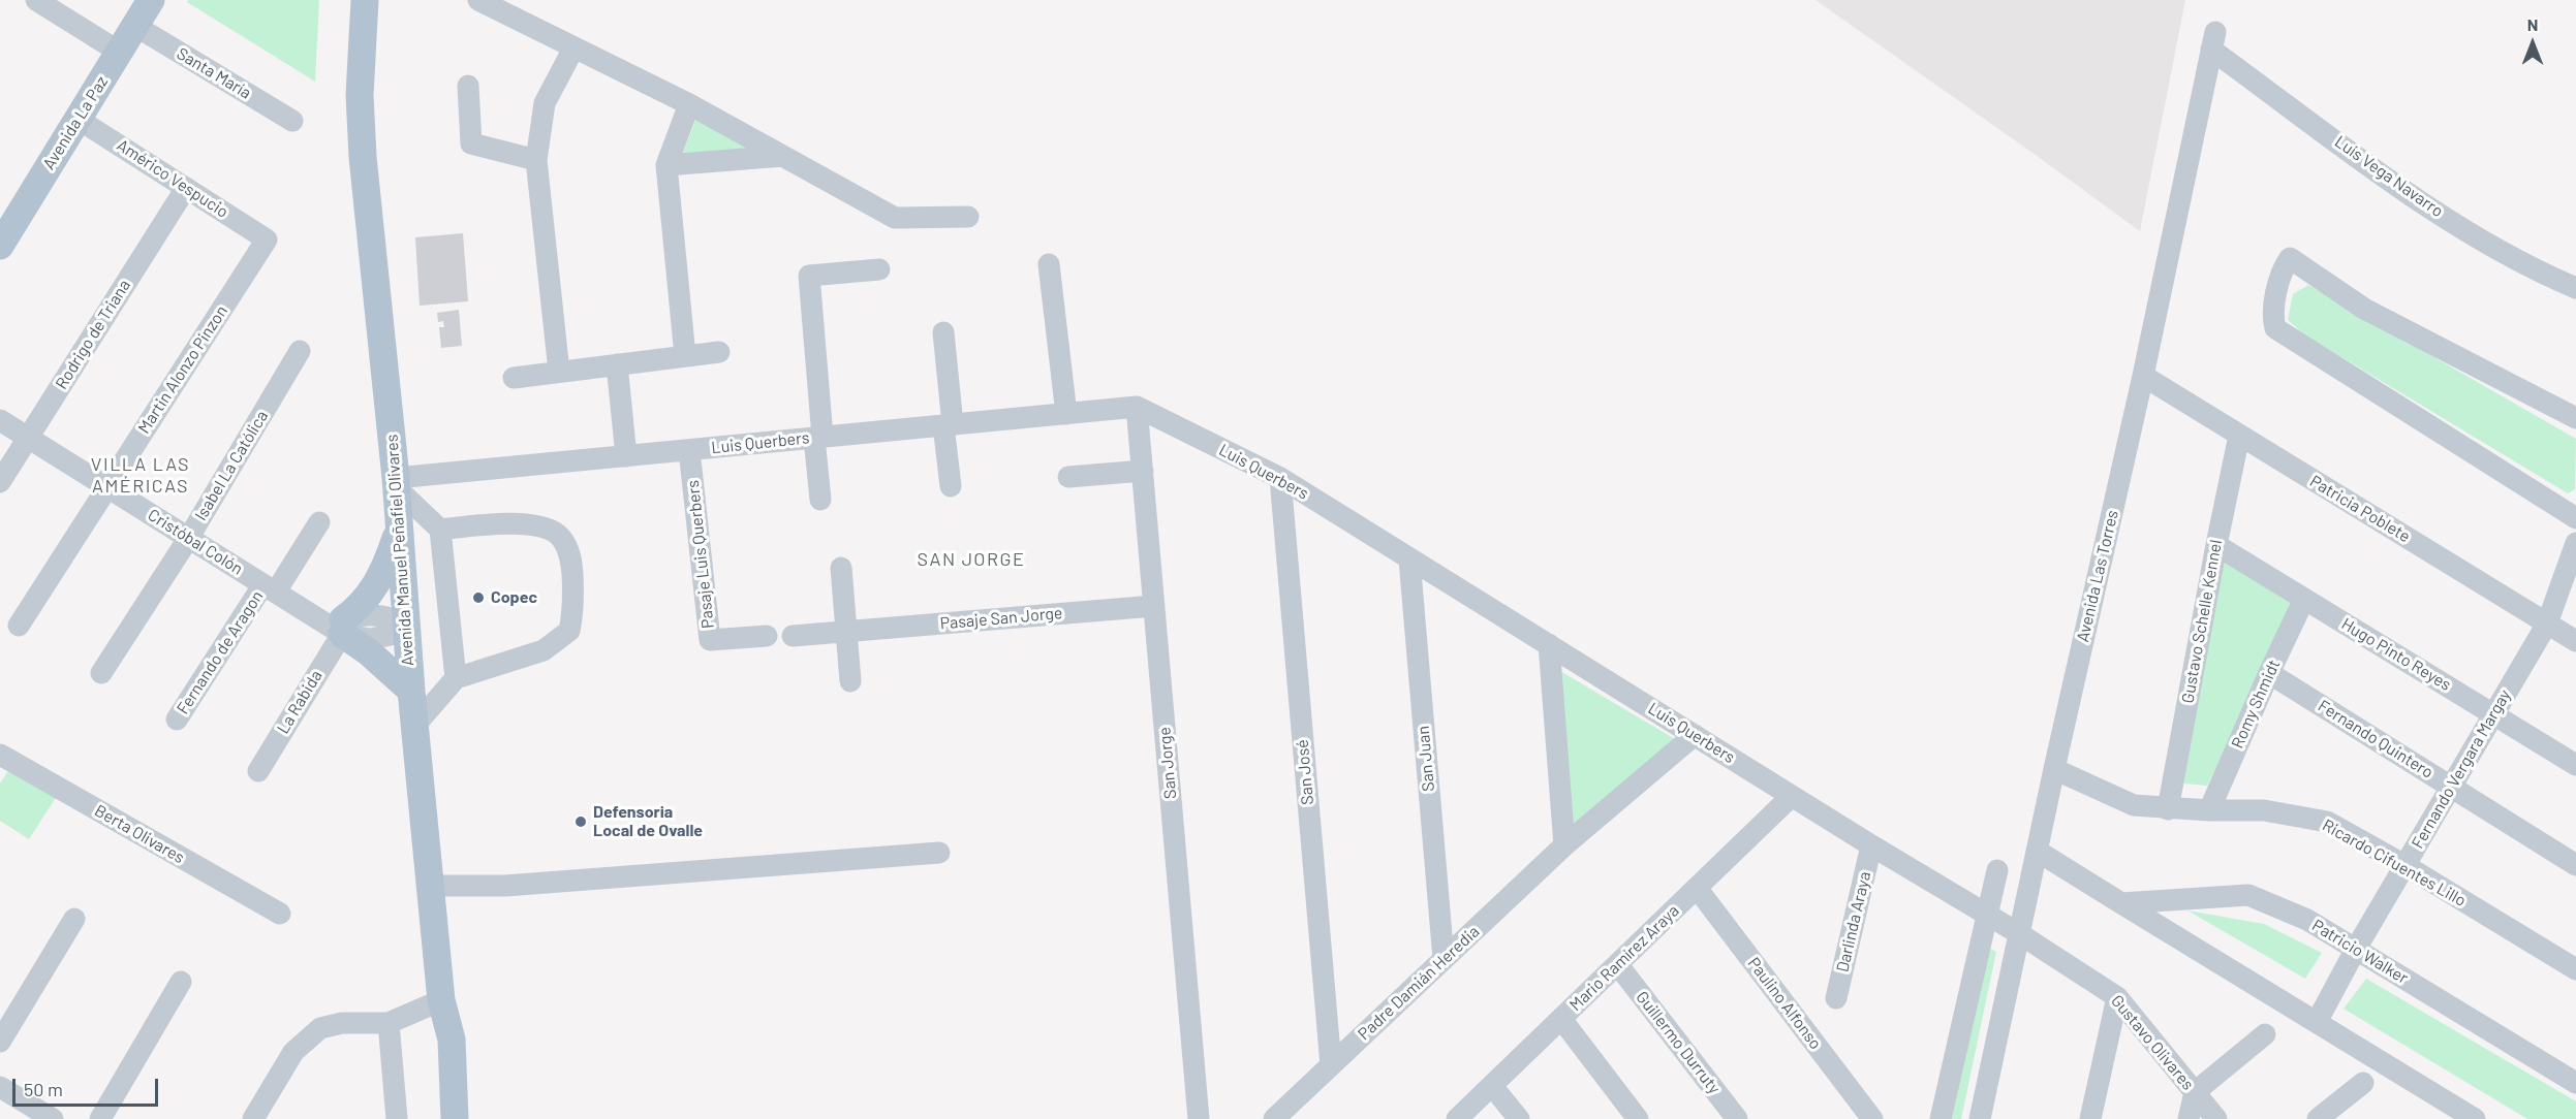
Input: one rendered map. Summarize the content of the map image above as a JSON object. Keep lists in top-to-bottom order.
{
  "streets": {
    "main road": ["Avenida La Paz", "Avenida Manuel Peñafiel Olivares"],
    "street": [
      "Santa María",
      "Luís Vega Navarro",
      "Américo Vespucio",
      "Rodrigo de Triana",
      "Martin Alonzo Pinzon",
      "Luis Querbers",
      "Isabel La Católica",
      "Patricia Poblete",
      "Cristóbal Colón",
      "Pasaje Luis Querbers",
      "Avenida Las Torres",
      "Pasaje San Jorge",
      "Gustavo Schelle Kennel",
      "Fernando de Aragon",
      "Hugo Pinto Reyes",
      "La Rabida",
      "Romy Shmidt",
      "Fernando Quintero",
      "San Juan",
      "San Jorge",
      "Fernando Vergara Margay",
      "San José",
      "Berta Olivares",
      "Ricardo Cifuentes Lillo",
      "Darlinda Araya",
      "Patricio Walker",
      "Mario Ramírez Araya",
      "Padre Damián Heredia",
      "Paulino Alfonso",
      "Guillermo Durruty",
      "Gustavo Olivares"
    ]
  },
  "crossings": [
    ["Santa María", "Avenida La Paz"],
    ["Avenida La Paz", "Américo Vespucio"],
    ["Luís Vega Navarro", "Avenida Las Torres"],
    ["Américo Vespucio", "Rodrigo de Triana"],
    ["Américo Vespucio", "Martin Alonzo Pinzon"],
    ["Rodrigo de Triana", "Cristóbal Colón"],
    ["Martin Alonzo Pinzon", "Cristóbal Colón"],
    ["Luis Querbers", "Avenida Manuel Peñafiel Olivares"],
    ["Luis Querbers", "Pasaje Luis Querbers"],
    ["Luis Querbers", "Avenida Las Torres"],
    ["Luis Querbers", "San Juan"],
    ["Luis Querbers", "San Jorge"],
    ["Luis Querbers", "San José"],
    ["Luis Querbers", "Darlinda Araya"],
    ["Luis Querbers", "Mario Ramírez Araya"],
    ["Luis Querbers", "Padre Damián Heredia"],
    ["Luis Querbers", "Gustavo Olivares"],
    ["Isabel La Católica", "Cristóbal Colón"],
    ["Patricia Poblete", "Avenida Las Torres"],
    ["Patricia Poblete", "Gustavo Schelle Kennel"],
    ["Patricia Poblete", "Fernando Vergara Margay"],
    ["Cristóbal Colón", "Avenida Manuel Peñafiel Olivares"],
    ["Cristóbal Colón", "Fernando de Aragon"],
    ["Cristóbal Colón", "La Rabida"],
    ["Avenida Las Torres", "Ricardo Cifuentes Lillo"],
    ["Avenida Las Torres", "Gustavo Olivares"],
    ["Pasaje San Jorge", "San Jorge"],
    ["Gustavo Schelle Kennel", "Hugo Pinto Reyes"],
    ["Gustavo Schelle Kennel", "Ricardo Cifuentes Lillo"],
    ["Hugo Pinto Reyes", "Romy Shmidt"],
    ["Hugo Pinto Reyes", "Fernando Vergara Margay"],
    ["Romy Shmidt", "Fernando Quintero"],
    ["Romy Shmidt", "Ricardo Cifuentes Lillo"],
    ["Fernando Quintero", "Fernando Vergara Margay"],
    ["San Juan", "Padre Damián Heredia"],
    ["Fernando Vergara Margay", "Ricardo Cifuentes Lillo"],
    ["Fernando Vergara Margay", "Patricio Walker"],
    ["San José", "Padre Damián Heredia"],
    ["Mario Ramírez Araya", "Paulino Alfonso"],
    ["Mario Ramírez Araya", "Guillermo Durruty"]
  ],
  "districts": ["VILLA LAS AMÉRICAS", "SAN JORGE"],
  "places": ["Copec", "Defensoria Local de Ovalle"],
  "scale_bar": "50 m",
  "north": "top"
}
